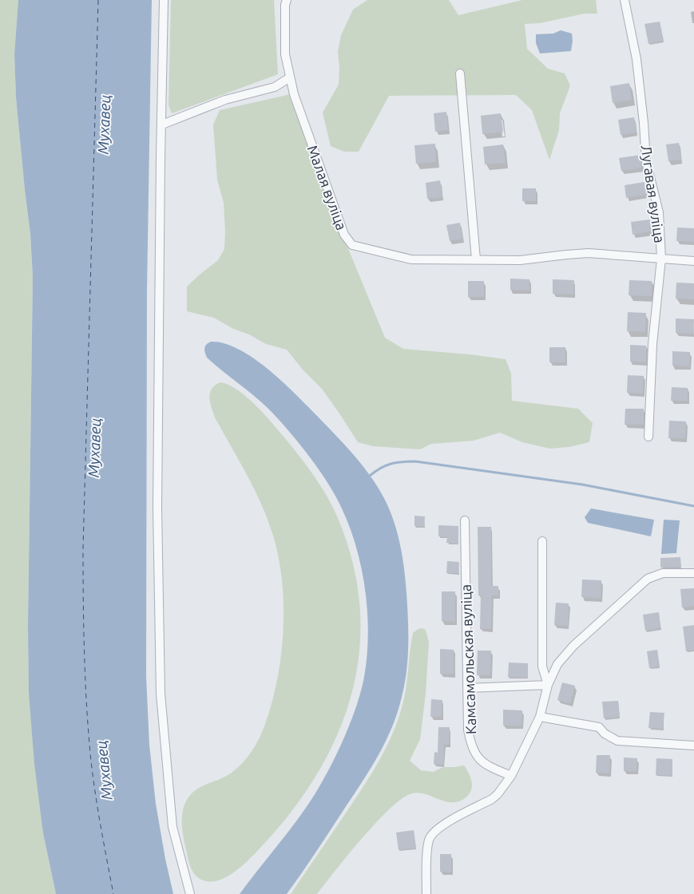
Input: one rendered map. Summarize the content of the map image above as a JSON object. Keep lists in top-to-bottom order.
{
  "streets": {
    "street": ["Малая вуліца", "Лугавая вуліца", "Камсамольская вуліца"]
  },
  "crossings": [
    ["Малая вуліца", "Лугавая вуліца"]
  ],
  "water": ["Мухавец"]
}
